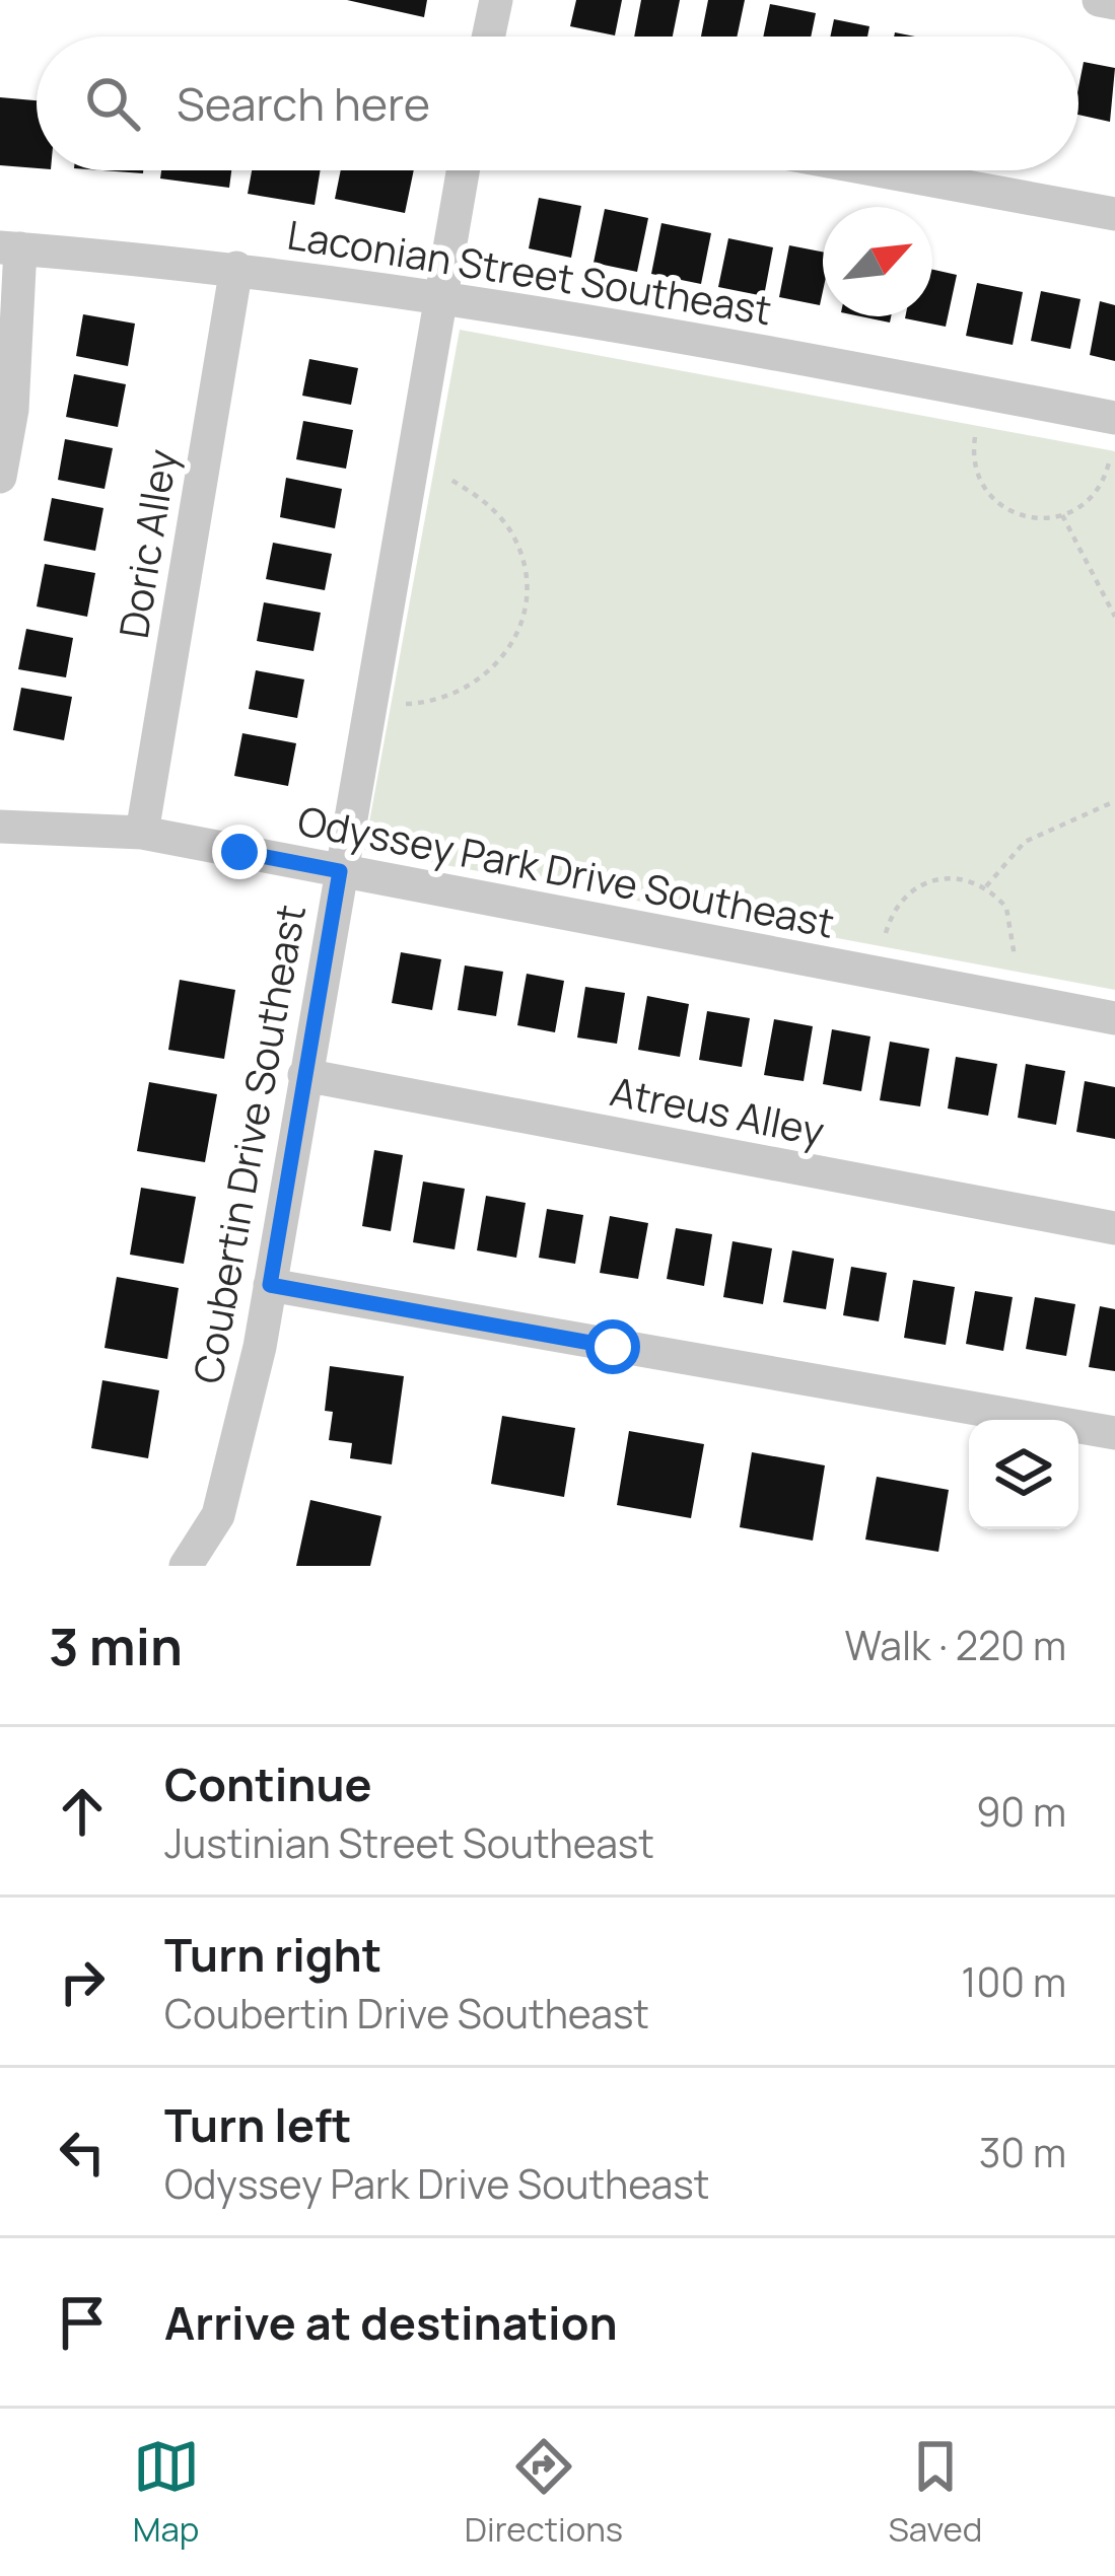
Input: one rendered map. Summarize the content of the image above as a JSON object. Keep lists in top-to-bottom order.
{
  "streets": {
    "street": [
      "Laconian Street Southeast",
      "Doric Alley",
      "Odyssey Park Drive Southeast",
      "Atreus Alley",
      "Coubertin Drive Southeast"
    ]
  },
  "crossings": [
    ["Laconian Street Southeast", "Doric Alley"],
    ["Laconian Street Southeast", "Coubertin Drive Southeast"],
    ["Doric Alley", "Odyssey Park Drive Southeast"],
    ["Odyssey Park Drive Southeast", "Coubertin Drive Southeast"],
    ["Atreus Alley", "Coubertin Drive Southeast"]
  ],
  "north": "top right",
  "page": {
    "search": "Search here",
    "heading": ["3 min", "Walk · 220 m"],
    "list": [
      ["Continue", "Justinian Street Southeast", "90 m"],
      ["Turn right", "Coubertin Drive Southeast", "100 m"],
      ["Turn left", "Odyssey Park Drive Southeast", "30 m"],
      "Arrive at destination"
    ],
    "nav": ["Map", "Directions", "Saved"]
  }
}
